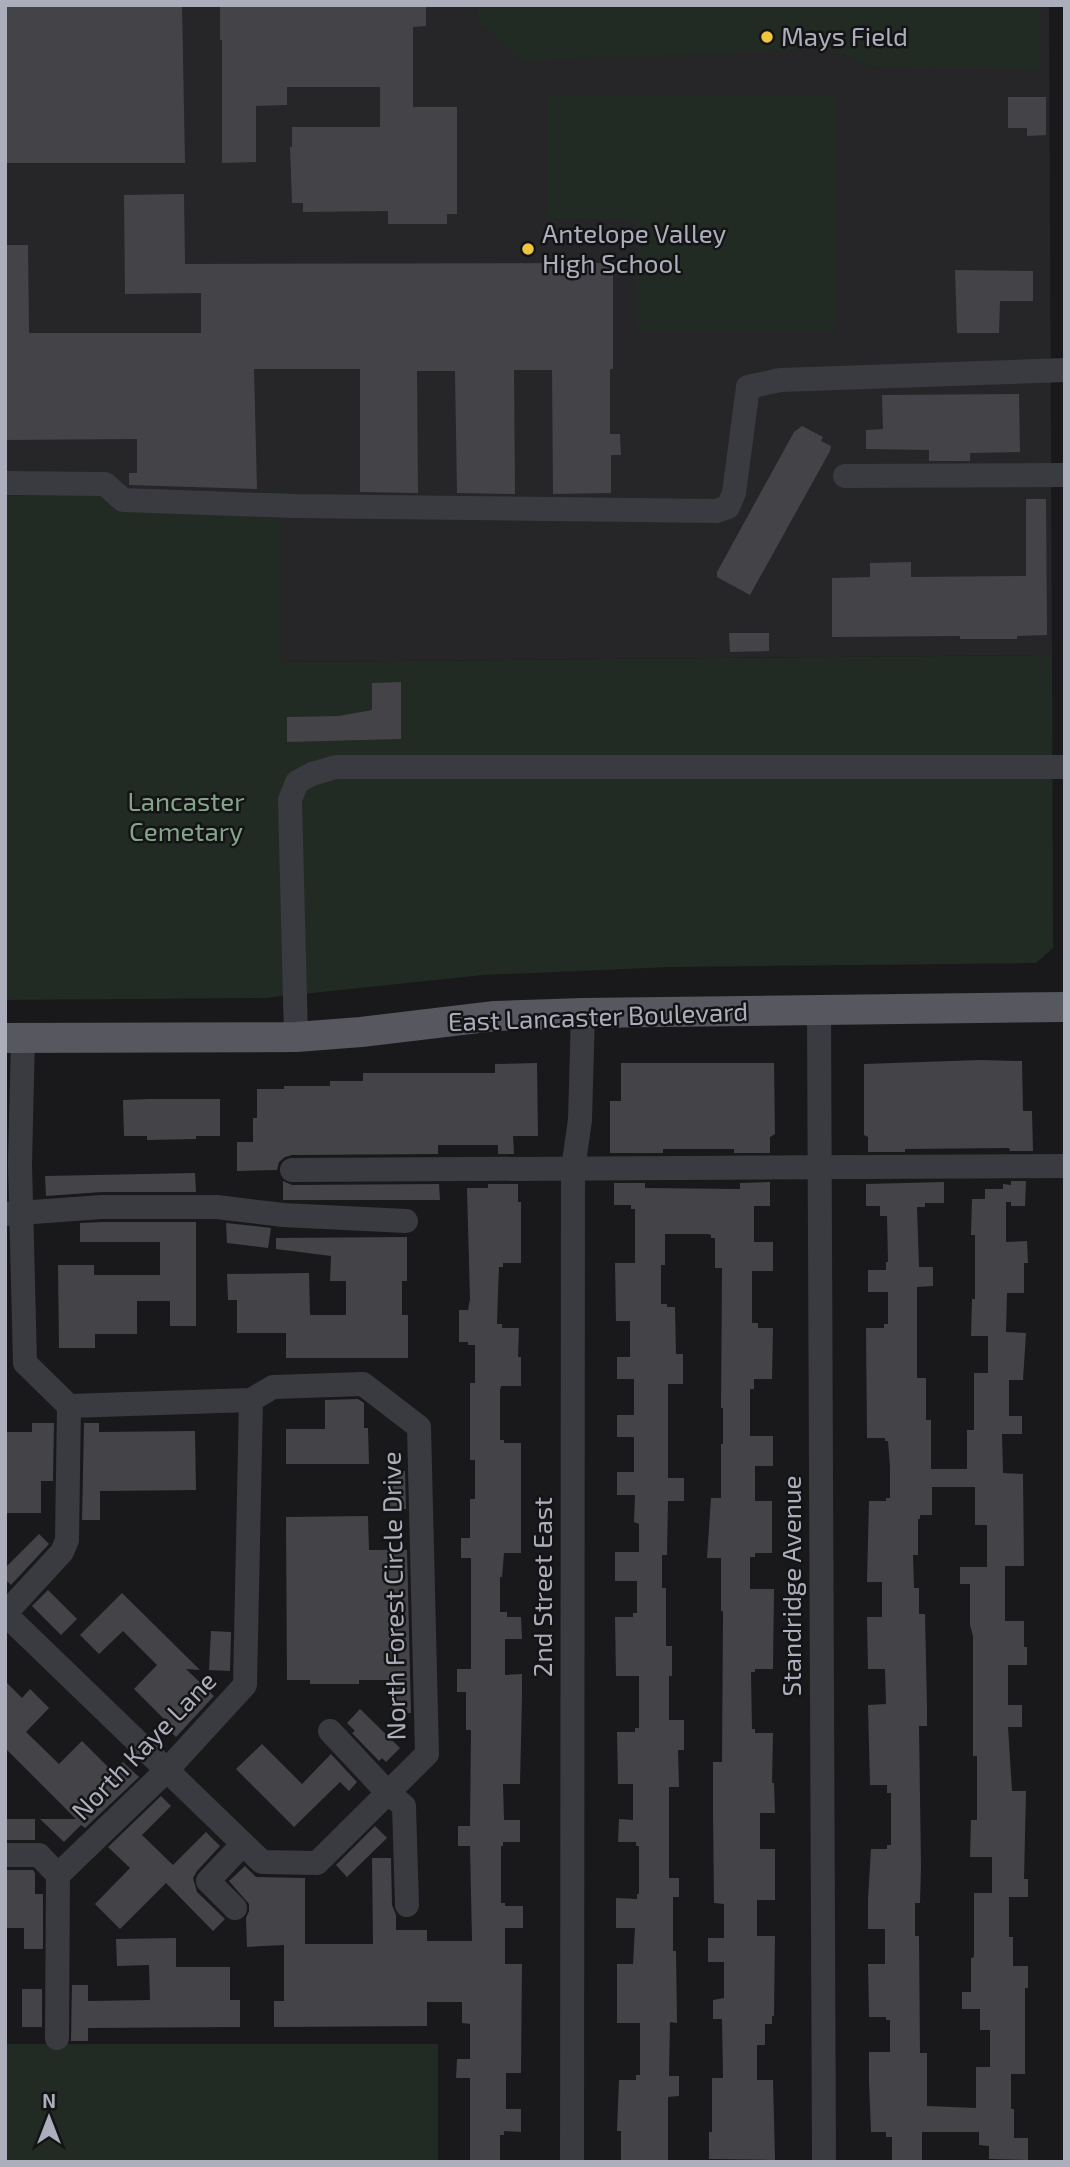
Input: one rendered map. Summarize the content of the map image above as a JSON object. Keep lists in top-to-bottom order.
{
  "streets": {
    "main road": ["East Lancaster Boulevard"],
    "street": [
      "Standridge Avenue",
      "2nd Street East",
      "North Forest Circle Drive",
      "North Kaye Lane"
    ]
  },
  "crossings": [
    ["East Lancaster Boulevard", "Standridge Avenue"],
    ["East Lancaster Boulevard", "2nd Street East"],
    ["North Forest Circle Drive", "North Kaye Lane"]
  ],
  "parks": ["Lancaster Cemetary"],
  "places": ["Mays Field", "Antelope Valley High School"],
  "north": "top"
}
